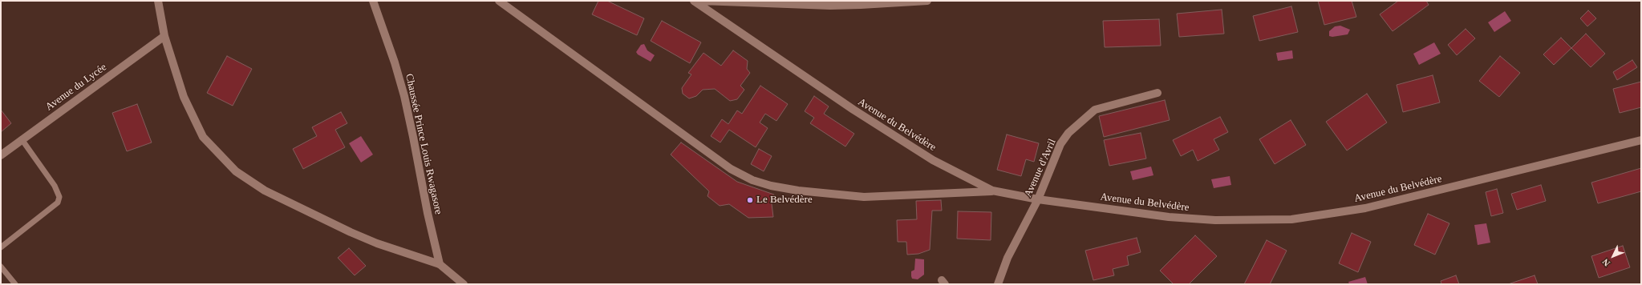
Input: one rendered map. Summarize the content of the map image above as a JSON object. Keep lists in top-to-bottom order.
{
  "streets": {
    "street": [
      "Avenue du Lycée",
      "Avenue du Belvédère",
      "Chaussée Prince Louis Rwagasore",
      "Avenue d'Avril"
    ]
  },
  "crossings": [
    ["Avenue du Belvédère", "Avenue d'Avril"]
  ],
  "places": ["Le Belvédère"],
  "north": "bottom left"
}
